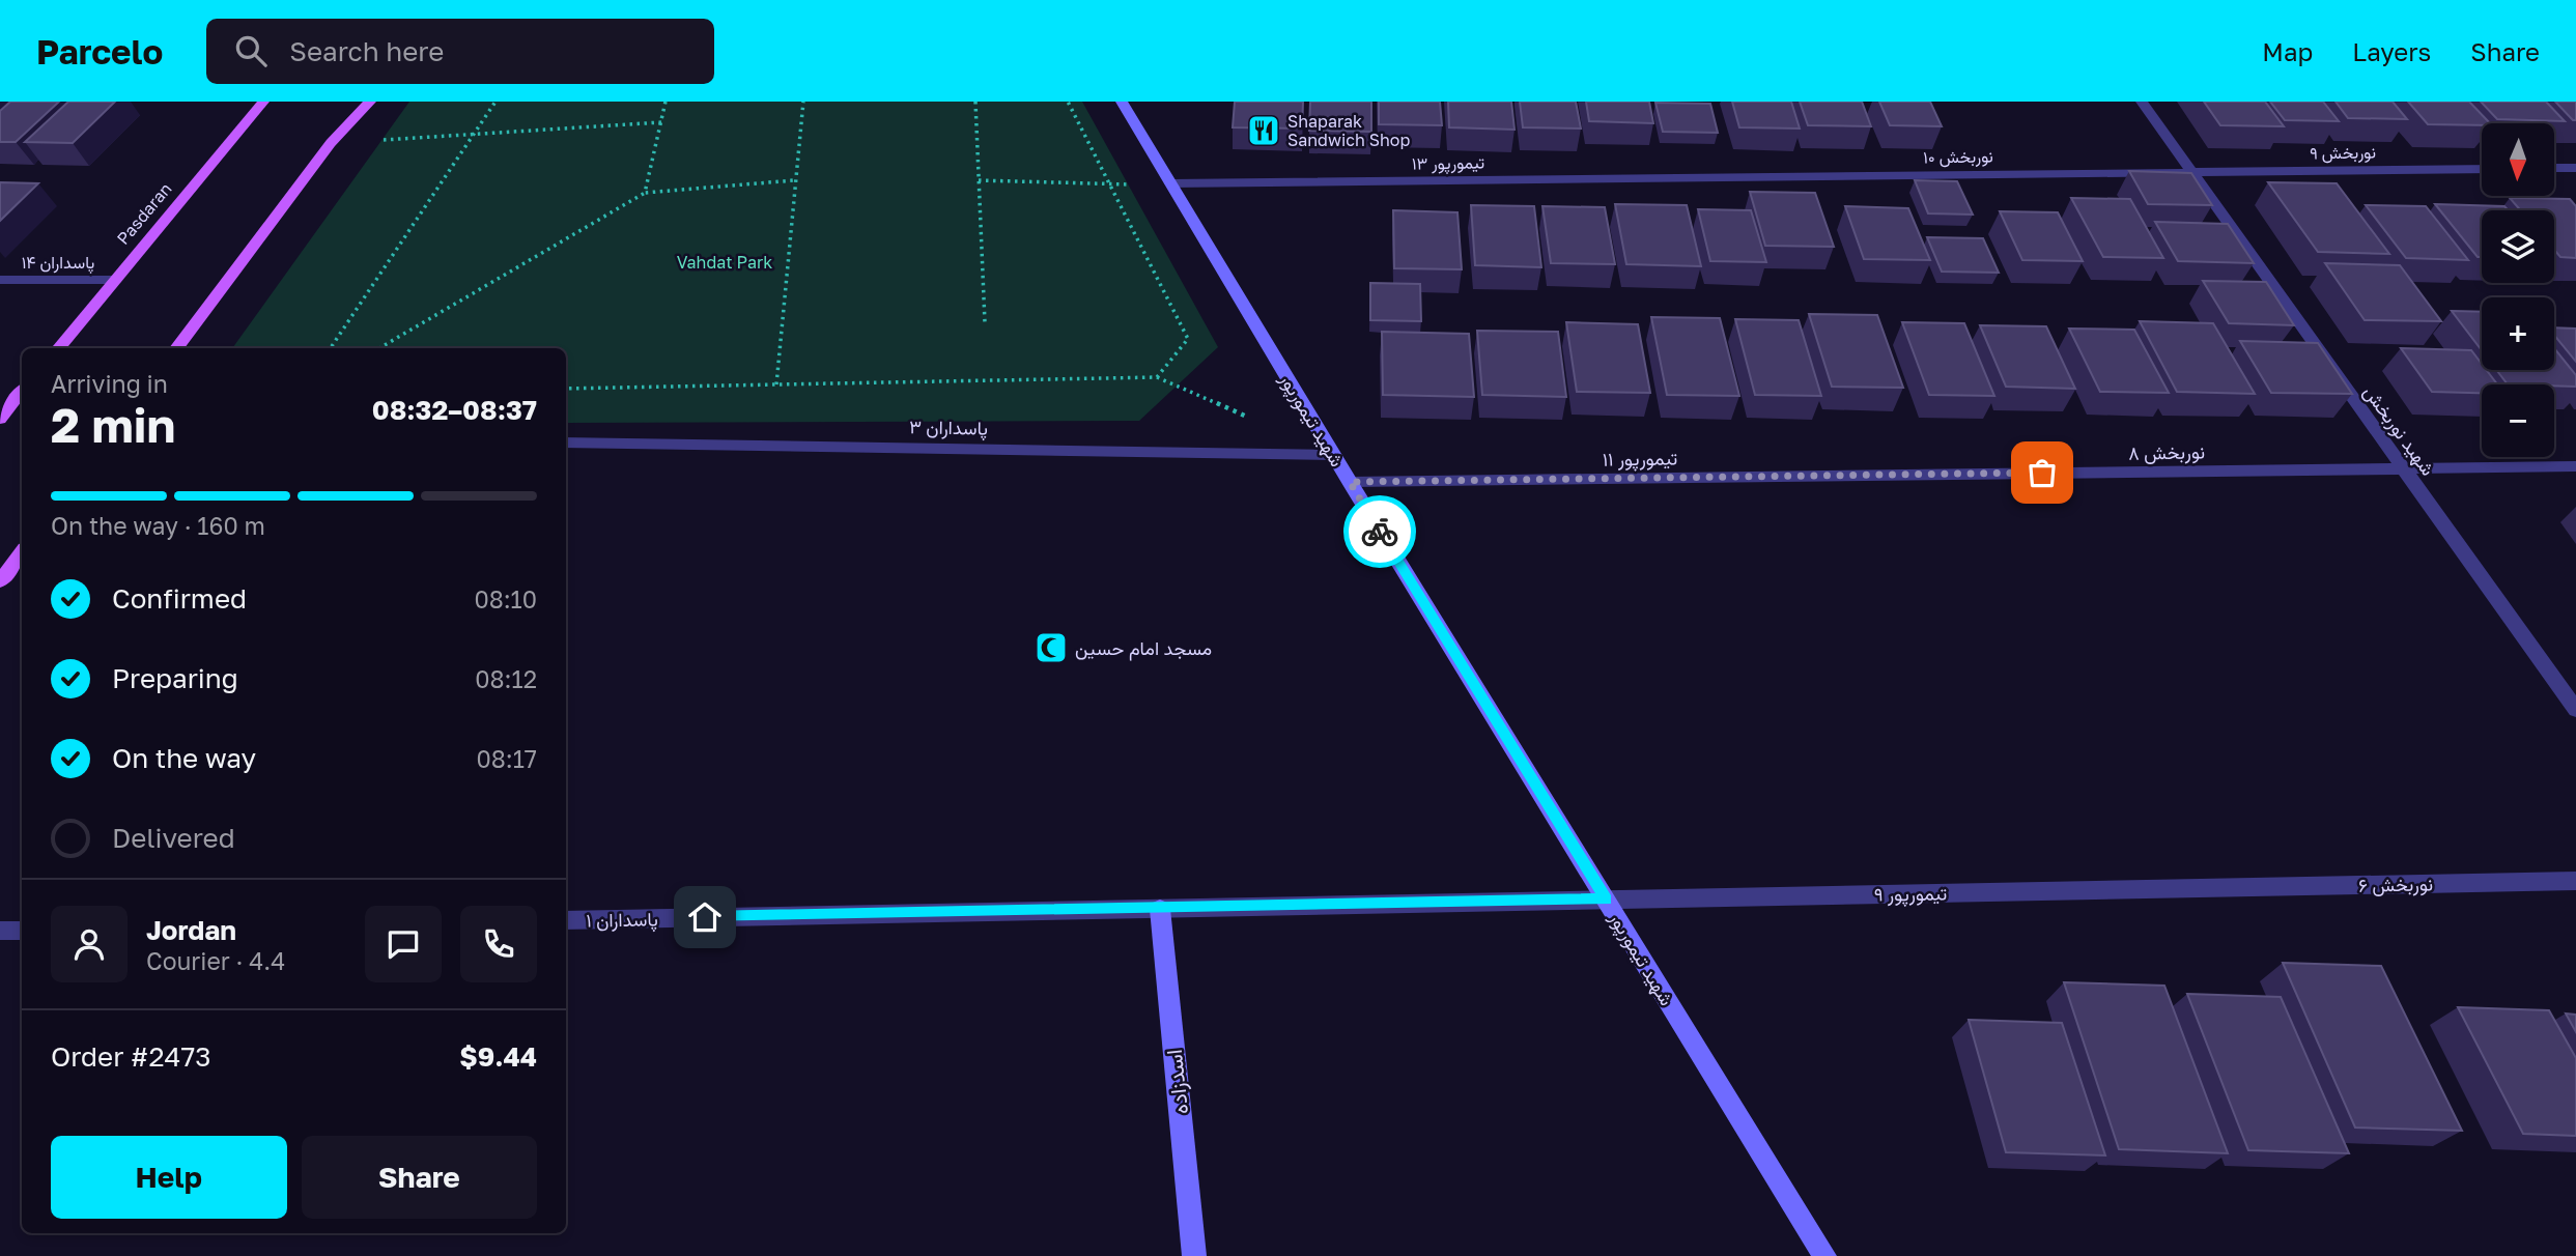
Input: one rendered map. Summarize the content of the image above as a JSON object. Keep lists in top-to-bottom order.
{
  "streets": {
    "main road": ["Pasdaran"],
    "street": [
      "نوربخش ۹",
      "نوربخش ۱۰",
      "تیمورپور ۱۳",
      "پاسداران ۱۴",
      "شهید تیمورپور",
      "پاسداران ۳",
      "شهید نوربخش",
      "نوربخش ۸",
      "تیمورپور ۱۱",
      "نوربخش ۶",
      "تیمورپور ۹",
      "پاسداران ۱",
      "اسدزاده"
    ]
  },
  "crossings": [
    ["نوربخش ۹", "نوربخش ۱۰"],
    ["نوربخش ۹", "شهید نوربخش"],
    ["نوربخش ۱۰", "تیمورپور ۱۳"],
    ["نوربخش ۱۰", "شهید نوربخش"],
    ["تیمورپور ۱۳", "شهید تیمورپور"],
    ["Pasdaran", "پاسداران ۱۴"],
    ["شهید تیمورپور", "پاسداران ۳"],
    ["شهید تیمورپور", "تیمورپور ۱۱"],
    ["شهید تیمورپور", "تیمورپور ۹"],
    ["شهید نوربخش", "نوربخش ۸"],
    ["نوربخش ۸", "تیمورپور ۱۱"],
    ["نوربخش ۶", "تیمورپور ۹"],
    ["تیمورپور ۹", "پاسداران ۱"],
    ["تیمورپور ۹", "اسدزاده"],
    ["پاسداران ۱", "اسدزاده"]
  ],
  "parks": ["Vahdat Park"],
  "places": {
    "restaurant": ["Shaparak Sandwich Shop"],
    "mosque": ["مسجد امام حسین"]
  },
  "north": "bottom",
  "page": {
    "header": "Parcelo",
    "search": "Search here",
    "nav": ["Map", "Layers", "Share"],
    "map_buttons": ["+", "−"],
    "heading": ["2 min", "Arriving in", "08:32–08:37"],
    "panel": [
      "Jordan",
      "Courier · 4.4",
      "Order #2473",
      "$9.44"
    ],
    "bar": "On the way · 160 m",
    "list": [
      ["Confirmed", "08:10"],
      ["Preparing", "08:12"],
      ["On the way", "08:17"],
      "Delivered"
    ],
    "buttons": ["Help", "Share"]
  }
}
